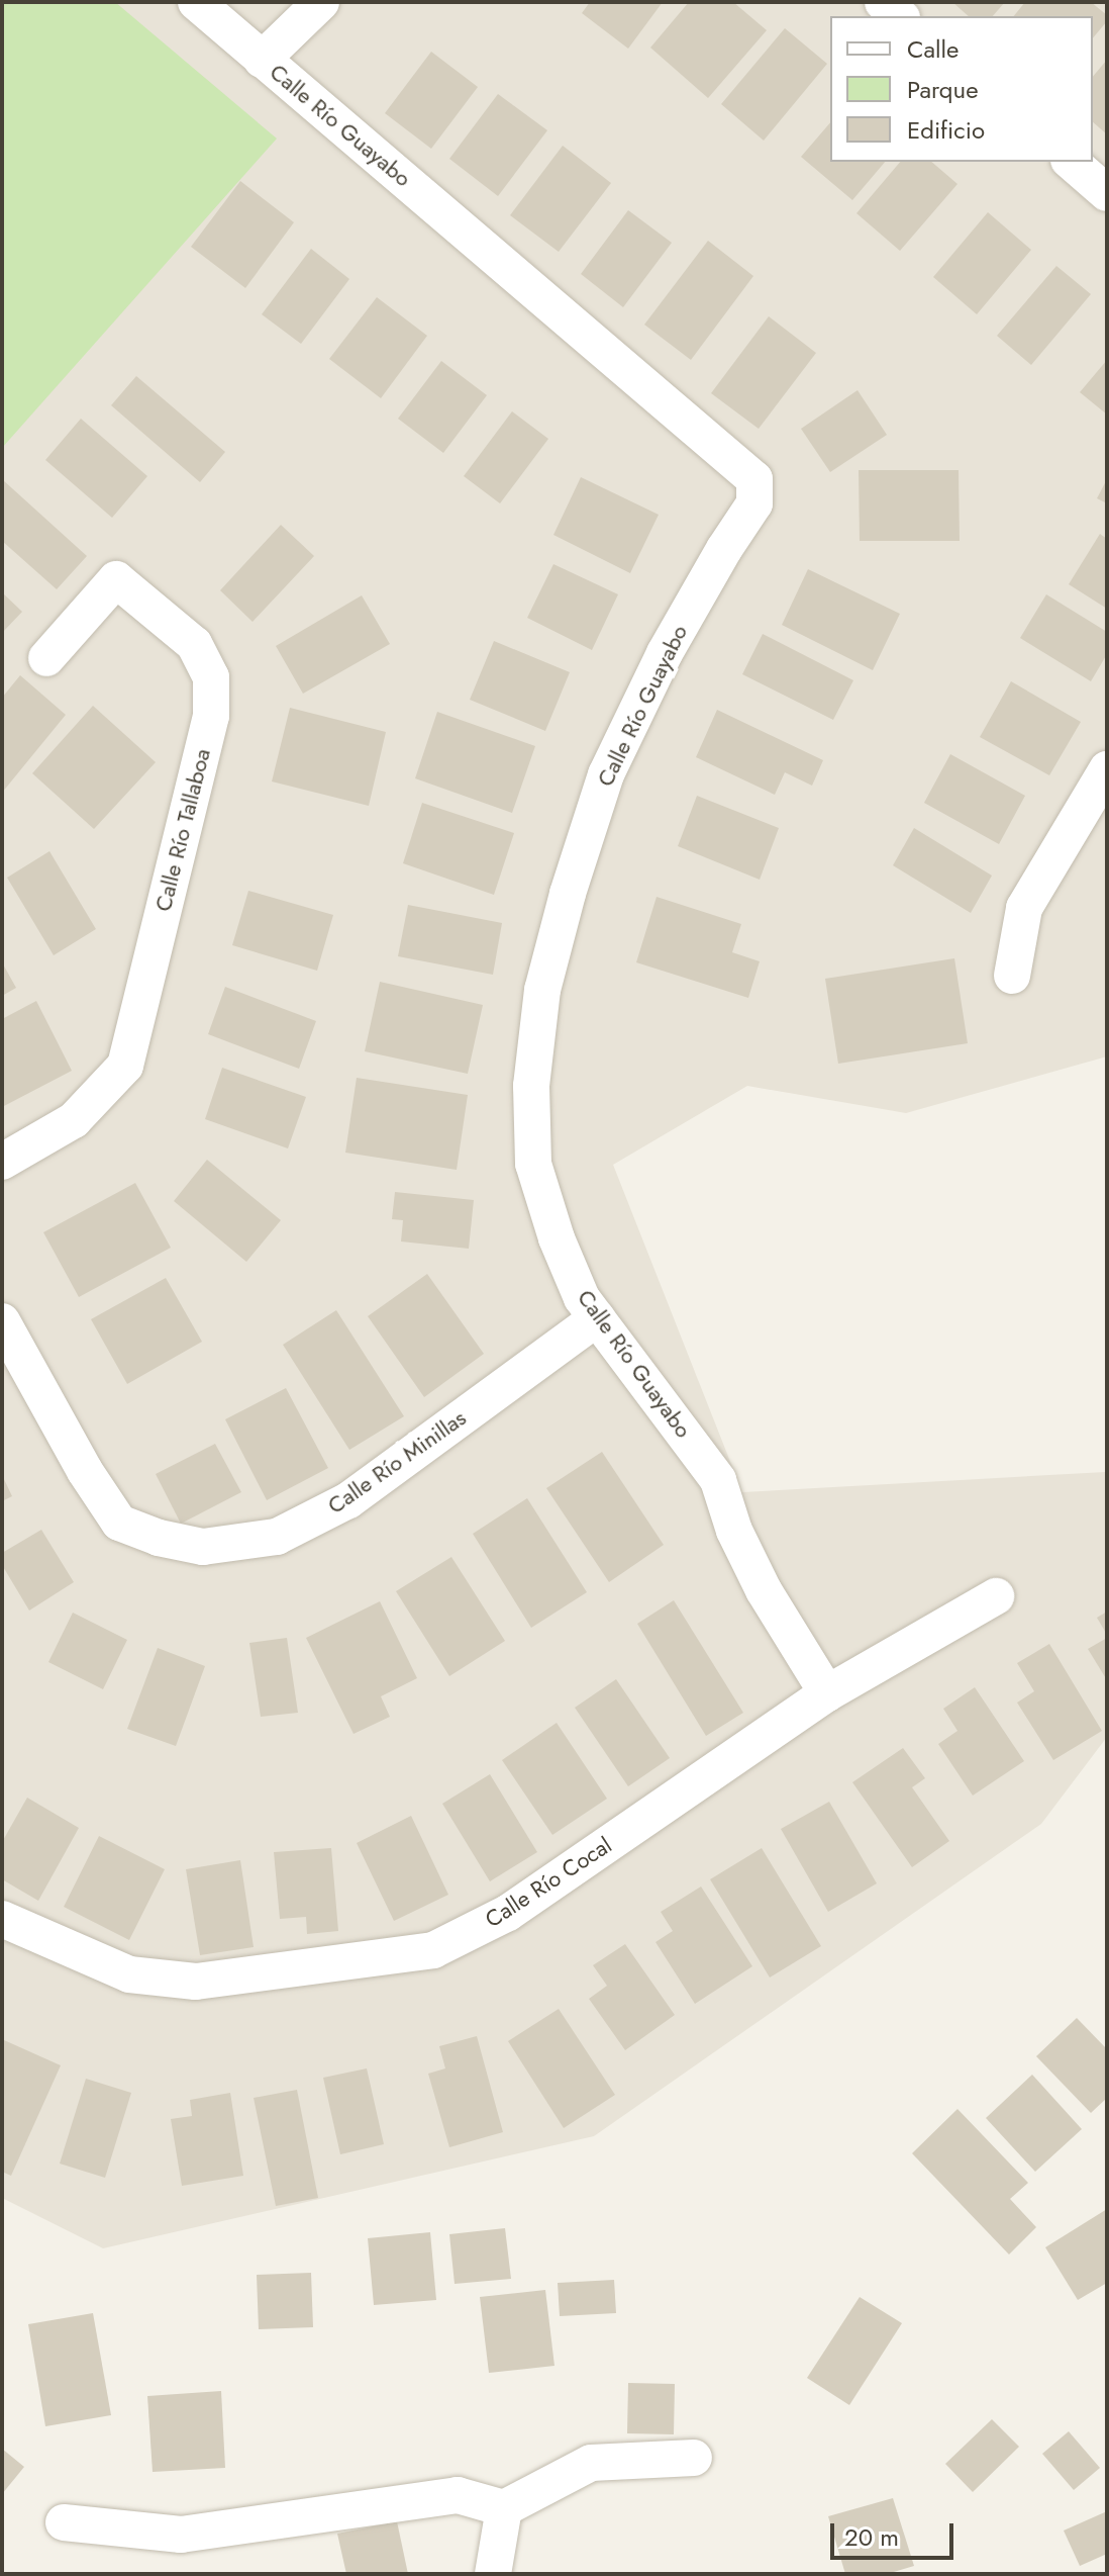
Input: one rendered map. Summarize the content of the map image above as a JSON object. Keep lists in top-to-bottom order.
{
  "streets": {
    "street": [
      "Calle Río Guayabo",
      "Calle Río Tallaboa",
      "Calle Río Minillas",
      "Calle Río Cocal"
    ]
  },
  "crossings": [
    ["Calle Río Guayabo", "Calle Río Minillas"],
    ["Calle Río Guayabo", "Calle Río Cocal"]
  ],
  "legend": ["Calle", "Parque", "Edificio"],
  "scale_bar": "20 m"
}
